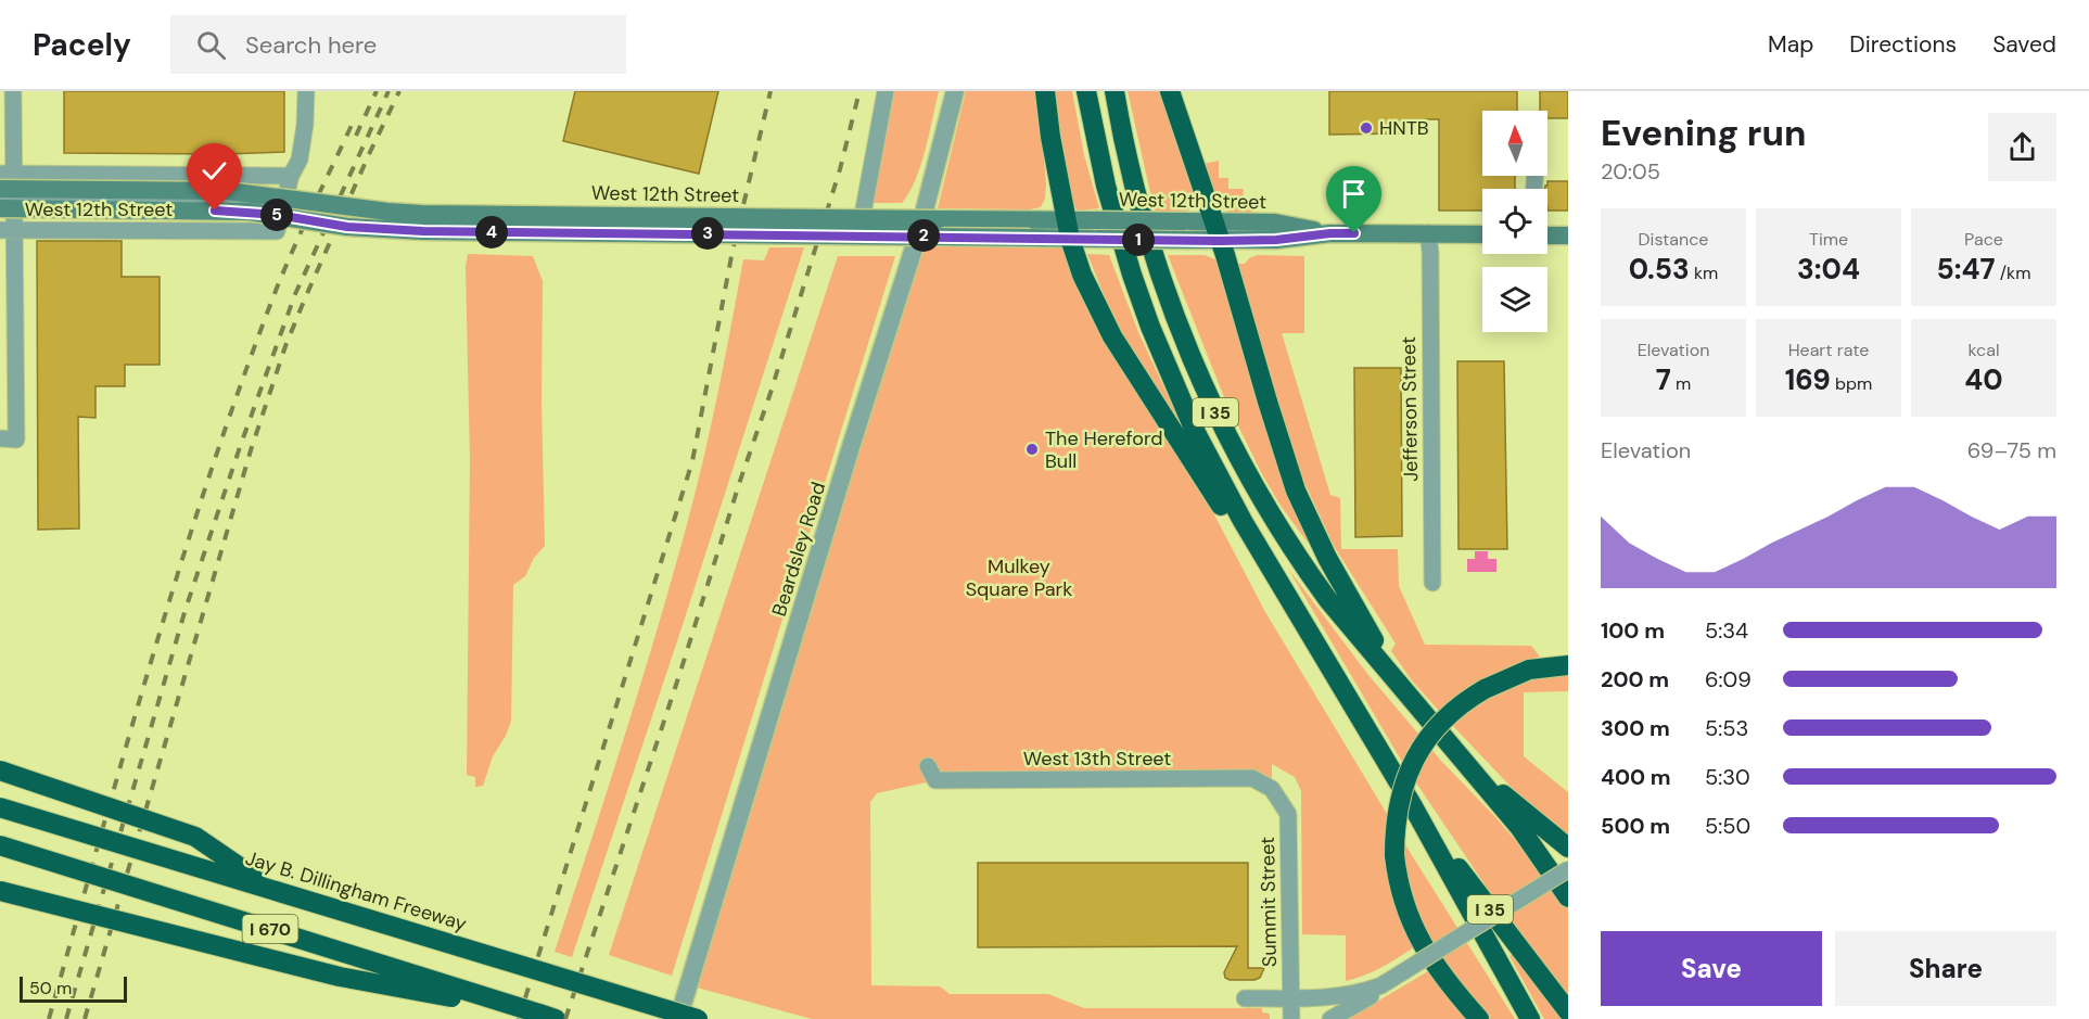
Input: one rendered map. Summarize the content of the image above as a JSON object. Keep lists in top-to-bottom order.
{
  "streets": {
    "highway": ["I 35", "Jay B. Dillingham Freeway", "I 670"],
    "main road": ["West 12th Street"],
    "street": [
      "Jefferson Street",
      "Beardsley Road",
      "West 13th Street",
      "Summit Street"
    ]
  },
  "crossings": [
    ["West 12th Street", "Jefferson Street"],
    ["West 13th Street", "Summit Street"]
  ],
  "parks": ["Mulkey Square Park"],
  "places": ["HNTB", "The Hereford Bull"],
  "scale_bar": "50 m",
  "north": "top",
  "page": {
    "header": "Pacely",
    "search": "Search here",
    "nav": ["Map", "Directions", "Saved"],
    "heading": ["Evening run", "20:05"],
    "pins": [
      "5",
      "4",
      "3",
      "2",
      "1"
    ],
    "stats": [
      ["Distance", "0.53 km"],
      ["Time", "3:04"],
      ["Pace", "5:47 /km"],
      ["Elevation", "7 m"],
      ["Heart rate", "169 bpm"],
      ["kcal", "40"]
    ],
    "chart": ["Elevation", "69–75 m"],
    "list": [
      {
        "name": "100 m",
        "note": "5:34"
      },
      {
        "name": "200 m",
        "note": "6:09"
      },
      {
        "name": "300 m",
        "note": "5:53"
      },
      {
        "name": "400 m",
        "note": "5:30"
      },
      {
        "name": "500 m",
        "note": "5:50"
      }
    ],
    "buttons": ["Save", "Share"],
    "scale": "50 m"
  }
}
